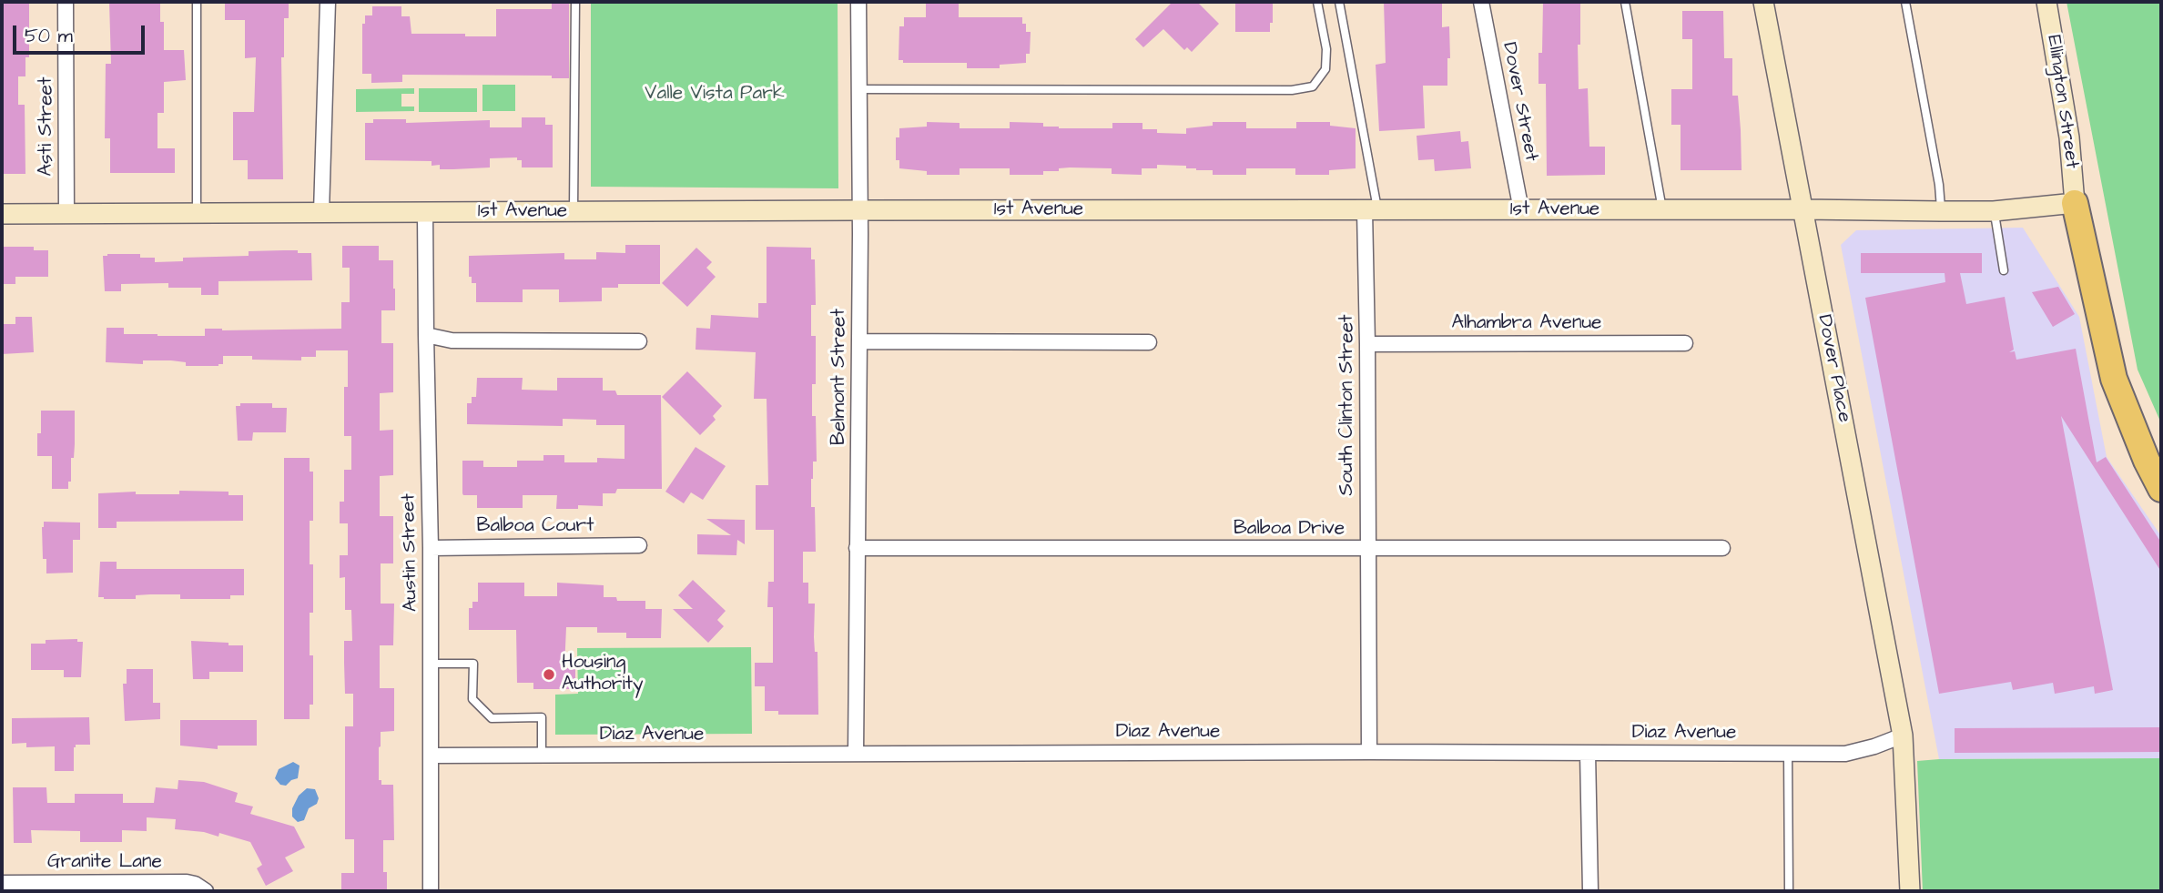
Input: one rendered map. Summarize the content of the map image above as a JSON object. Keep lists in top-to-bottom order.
{
  "streets": {
    "street": [
      "Dover Street",
      "Ellington Street",
      "Asti Street",
      "1st Avenue",
      "Alhambra Avenue",
      "Dover Place",
      "Belmont Street",
      "South Clinton Street",
      "Balboa Court",
      "Balboa Drive",
      "Austin Street",
      "Diaz Avenue",
      "Granite Lane"
    ]
  },
  "crossings": [
    ["Dover Street", "1st Avenue"],
    ["Ellington Street", "1st Avenue"],
    ["Asti Street", "1st Avenue"],
    ["1st Avenue", "Dover Place"],
    ["1st Avenue", "Belmont Street"],
    ["1st Avenue", "South Clinton Street"],
    ["1st Avenue", "Austin Street"],
    ["Alhambra Avenue", "South Clinton Street"],
    ["Dover Place", "Diaz Avenue"],
    ["Belmont Street", "Balboa Drive"],
    ["Belmont Street", "Diaz Avenue"],
    ["South Clinton Street", "Balboa Drive"],
    ["South Clinton Street", "Diaz Avenue"],
    ["Balboa Court", "Austin Street"],
    ["Austin Street", "Diaz Avenue"]
  ],
  "parks": ["Valle Vista Park"],
  "places": ["Housing Authority"],
  "scale_bar": "50 m"
}
